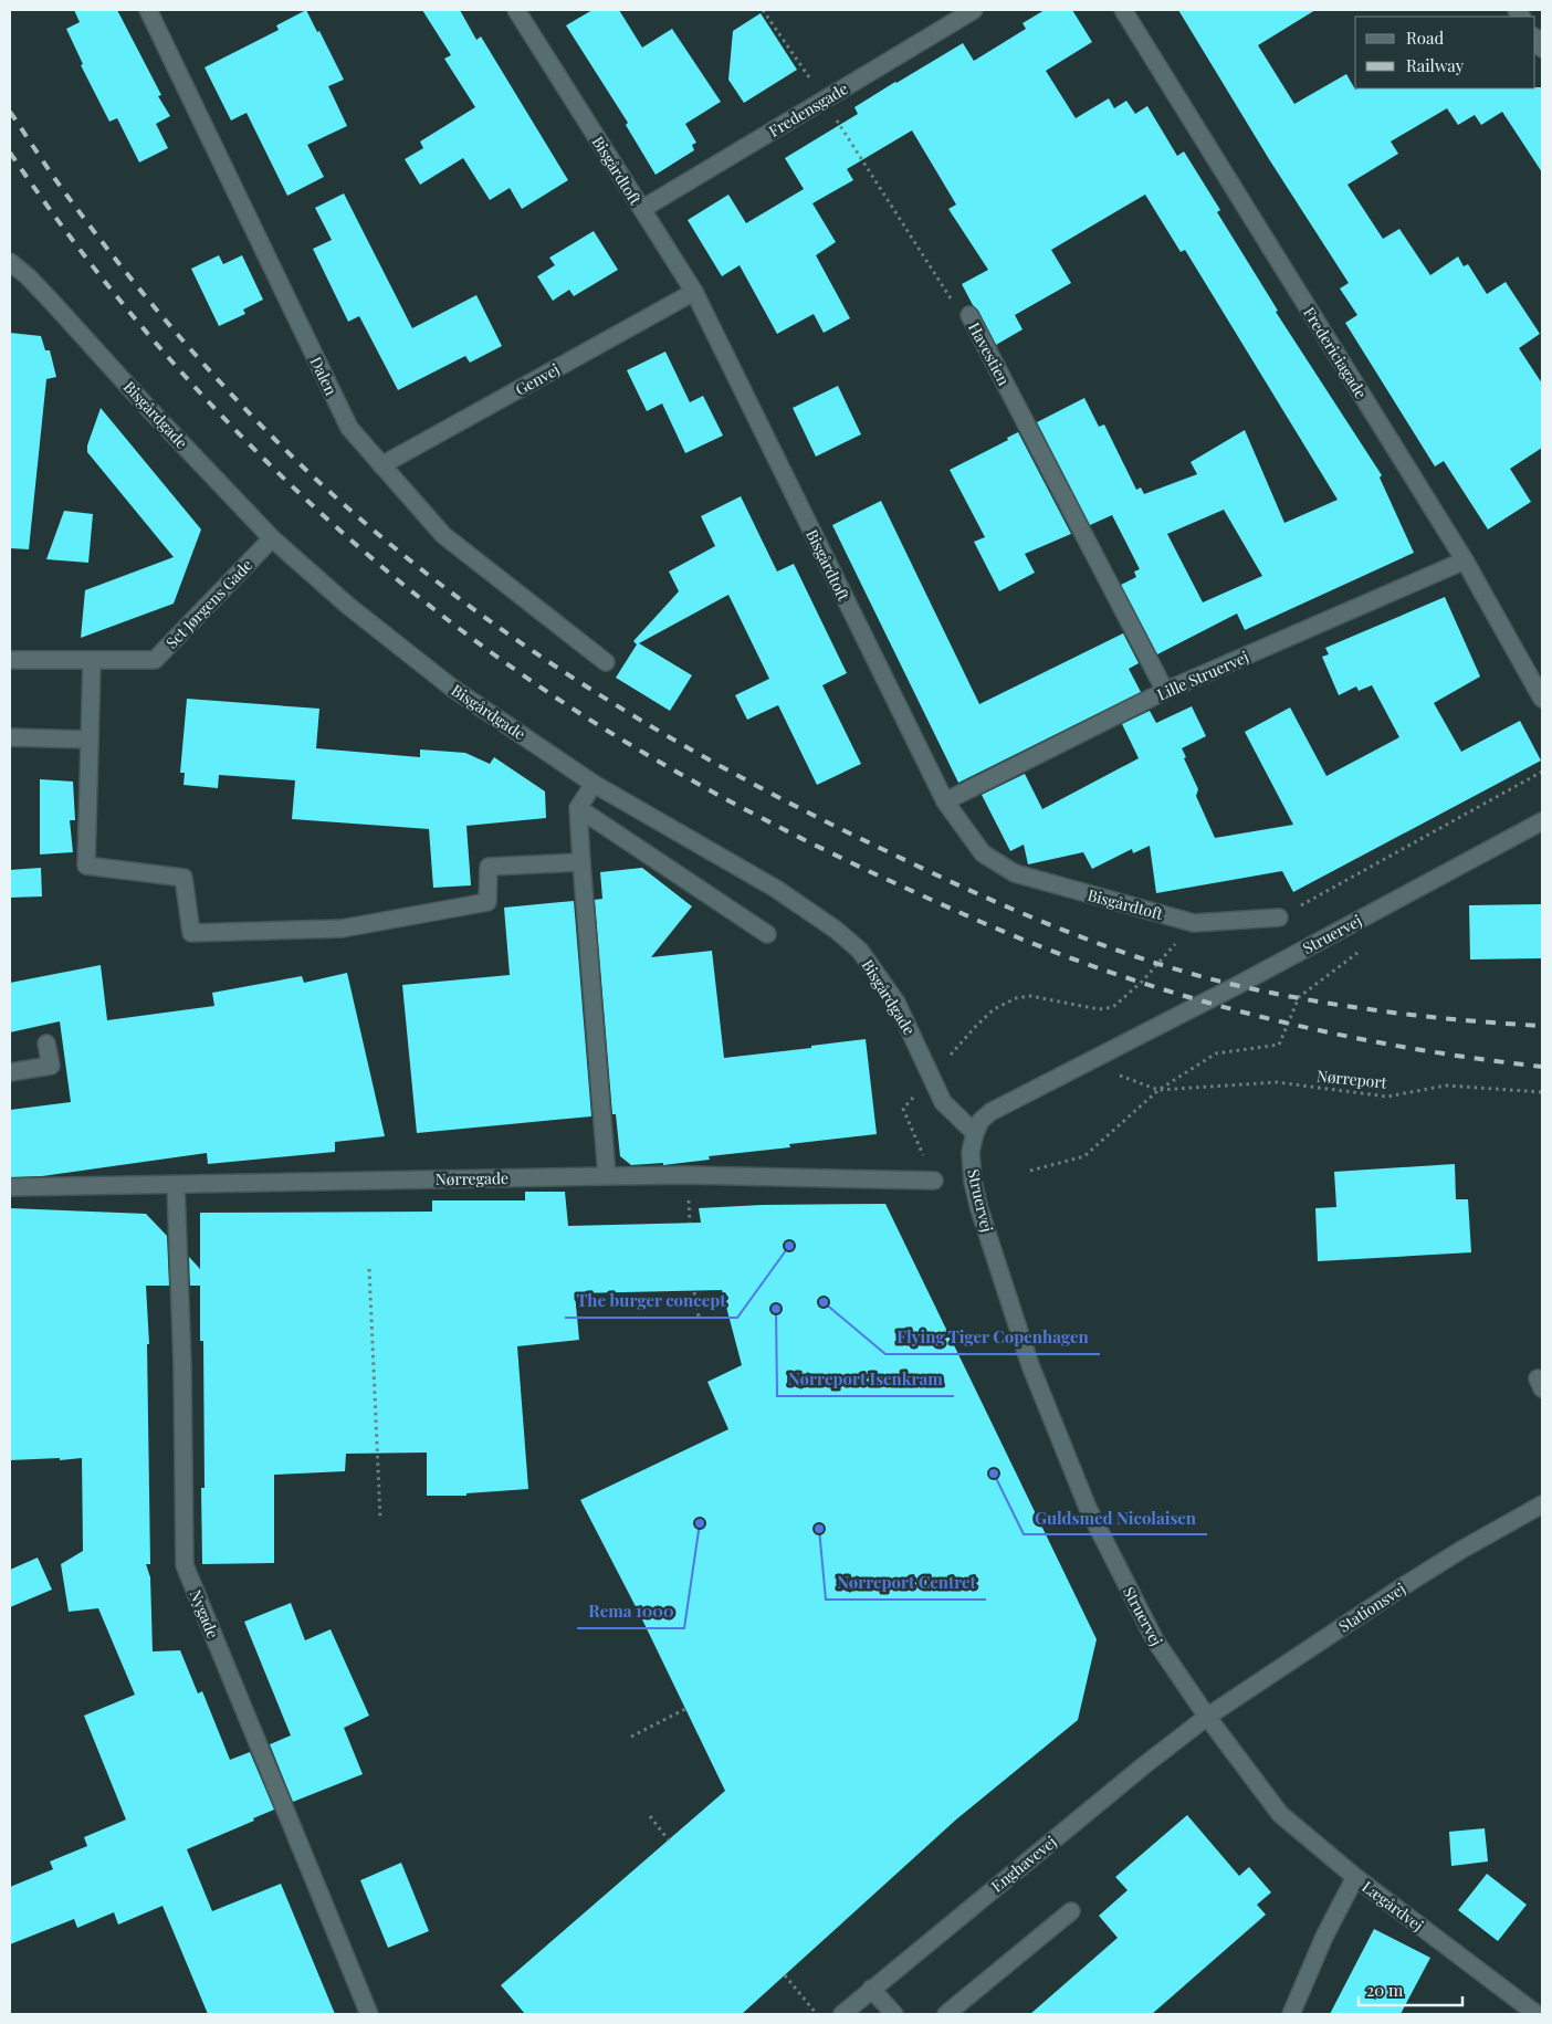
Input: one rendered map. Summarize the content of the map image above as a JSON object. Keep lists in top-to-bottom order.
{
  "streets": {
    "street": [
      "Fredensgade",
      "Bisgårdtoft",
      "Fredericiagade",
      "Havestien",
      "Dalen",
      "Genvej",
      "Bisgårdgade",
      "Sct Jørgens Gade",
      "Lille Struervej",
      "Struervej",
      "Nørregade",
      "Stationsvej",
      "Nygade",
      "Enghavevej",
      "Lægårdvej"
    ],
    "path": ["Nørreport"]
  },
  "crossings": [
    ["Fredensgade", "Bisgårdtoft"],
    ["Fredensgade", "Havestien"],
    ["Bisgårdtoft", "Genvej"],
    ["Bisgårdtoft", "Lille Struervej"],
    ["Fredericiagade", "Lille Struervej"],
    ["Havestien", "Lille Struervej"],
    ["Dalen", "Genvej"],
    ["Bisgårdgade", "Sct Jørgens Gade"],
    ["Bisgårdgade", "Struervej"],
    ["Struervej", "Stationsvej"],
    ["Struervej", "Enghavevej"],
    ["Struervej", "Lægårdvej"],
    ["Nørregade", "Nygade"],
    ["Stationsvej", "Enghavevej"]
  ],
  "places": [
    "The burger concept",
    "Flying Tiger Copenhagen",
    "Nørreport Isenkram",
    "Guldsmed Nicolaisen",
    "Rema 1000",
    "Nørreport Centret"
  ],
  "legend": ["Road", "Railway"],
  "scale_bar": "20 m"
}
